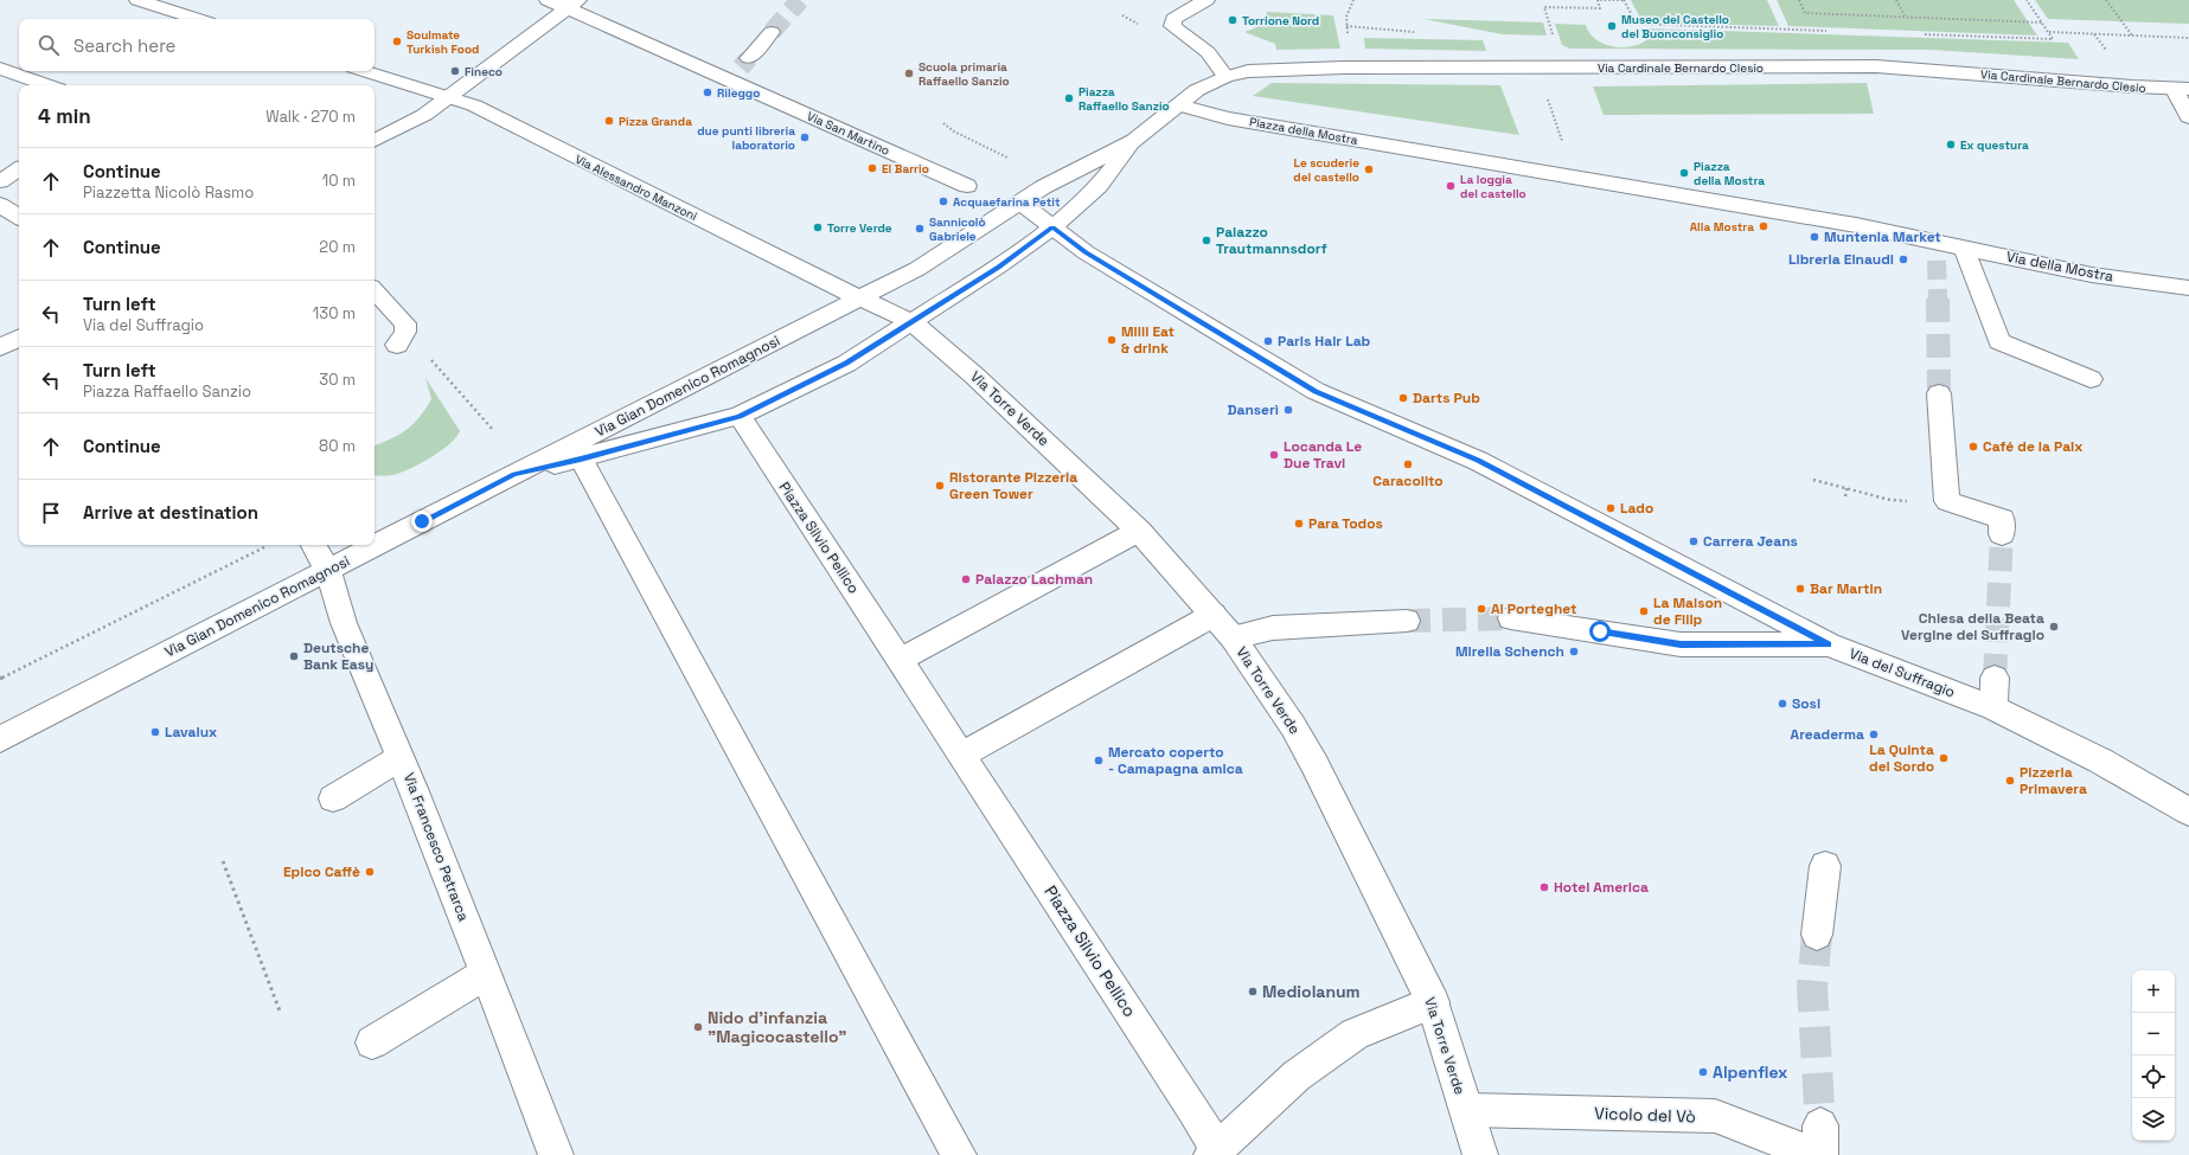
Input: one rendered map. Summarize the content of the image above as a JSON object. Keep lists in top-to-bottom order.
{
  "streets": {
    "street": [
      "Via Cardinale Bernardo Clesio",
      "Piazza della Mostra",
      "Via San Martino",
      "Via Alessandro Manzoni",
      "Via della Mostra",
      "Via Gian Domenico Romagnosi",
      "Via Torre Verde",
      "Piazza Silvio Pellico",
      "Via del Suffragio",
      "Via Francesco Petrarca",
      "Vicolo del Vò"
    ]
  },
  "crossings": [
    ["Via Cardinale Bernardo Clesio", "Piazza della Mostra"],
    ["Piazza della Mostra", "Via della Mostra"],
    ["Via Alessandro Manzoni", "Via Gian Domenico Romagnosi"],
    ["Via Alessandro Manzoni", "Via Torre Verde"],
    ["Via Gian Domenico Romagnosi", "Via Torre Verde"],
    ["Via Gian Domenico Romagnosi", "Piazza Silvio Pellico"],
    ["Via Gian Domenico Romagnosi", "Via Francesco Petrarca"],
    ["Via Torre Verde", "Vicolo del Vò"]
  ],
  "places": [
    "Torrione Nord",
    "Museo del Castello del Buonconsiglio",
    "Soulmate Turkish Food",
    "Fineco",
    "Scuola primaria Raffaello Sanzio",
    "Rileggo",
    "Piazza Raffaello Sanzio",
    "Pizza Granda",
    "due punti libreria laboratorio",
    "Ex questura",
    "El Barrio",
    "Le scuderie del castello",
    "Piazza della Mostra",
    "La loggia del castello",
    "Acquaefarina Petit",
    "Alla Mostra",
    "Torre Verde",
    "Sannicolò Gabriele",
    "Muntenia Market",
    "Palazzo Trautmannsdorf",
    "Libreria Einaudi",
    "Milli Eat & drink",
    "Paris Hair Lab",
    "Darts Pub",
    "Danserì",
    "Café de la Paix",
    "Locanda Le Due Travi",
    "Caracolito",
    "Ristorante Pizzeria Green Tower",
    "Lado",
    "Para Todos",
    "Carrera Jeans",
    "Palazzo Lachman",
    "Bar Martin",
    "Al Porteghet",
    "La Maison de Filip",
    "Chiesa della Beata Vergine del Suffragio",
    "Mirella Schench",
    "Deutsche Bank Easy",
    "Sosi",
    "Lavalux",
    "Areaderma",
    "La Quinta del Sordo",
    "Mercato coperto - Camapagna amica",
    "Pizzeria Primavera",
    "Epico Caffè",
    "Hotel America",
    "Mediolanum",
    "Nido d'infanzia \"Magicocastello\"",
    "Alpenflex"
  ],
  "page": {
    "search": "Search here",
    "heading": ["4 min", "Walk · 270 m"],
    "list": [
      ["Continue", "Piazzetta Nicolò Rasmo", "10 m"],
      ["Continue", "20 m"],
      ["Turn left", "Via del Suffragio", "130 m"],
      ["Turn left", "Piazza Raffaello Sanzio", "30 m"],
      ["Continue", "80 m"],
      "Arrive at destination"
    ],
    "map_buttons": ["+", "−"]
  }
}
